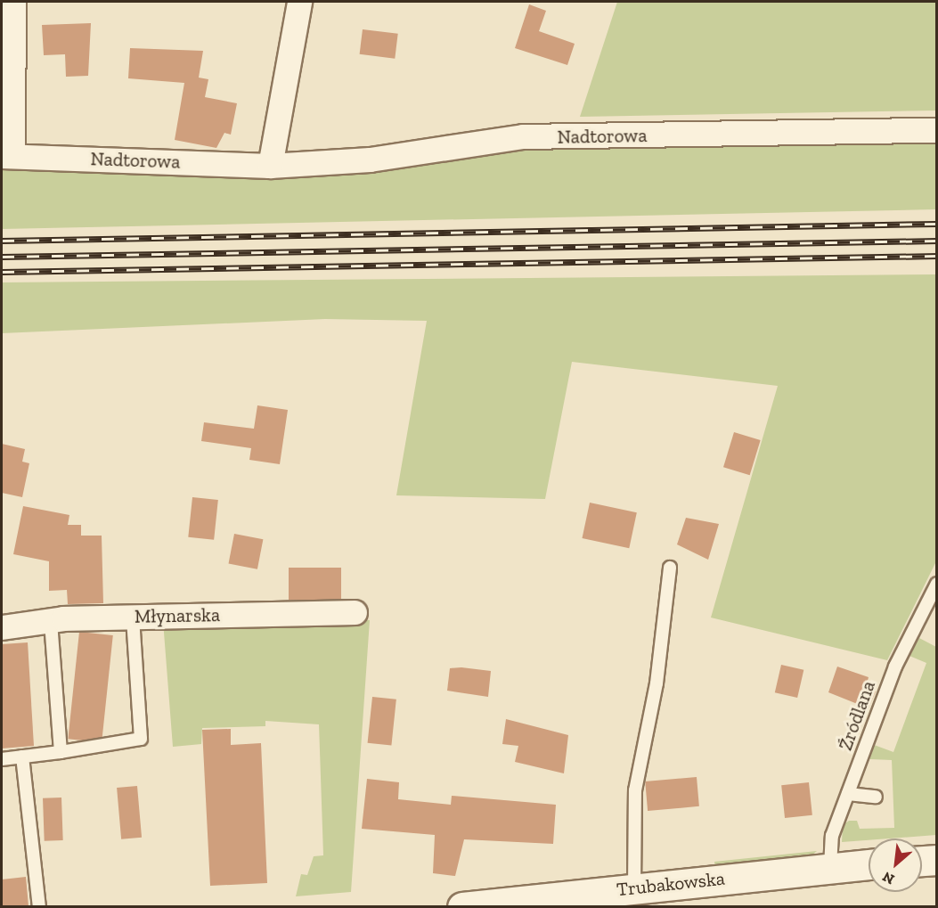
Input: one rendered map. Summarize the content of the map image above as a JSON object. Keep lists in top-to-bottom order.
{
  "streets": {
    "street": ["Nadtorowa", "Młynarska", "Trubakowska"],
    "lane": ["Źródlana"]
  },
  "crossings": [
    ["Źródlana", "Trubakowska"]
  ],
  "north": "bottom left"
}
